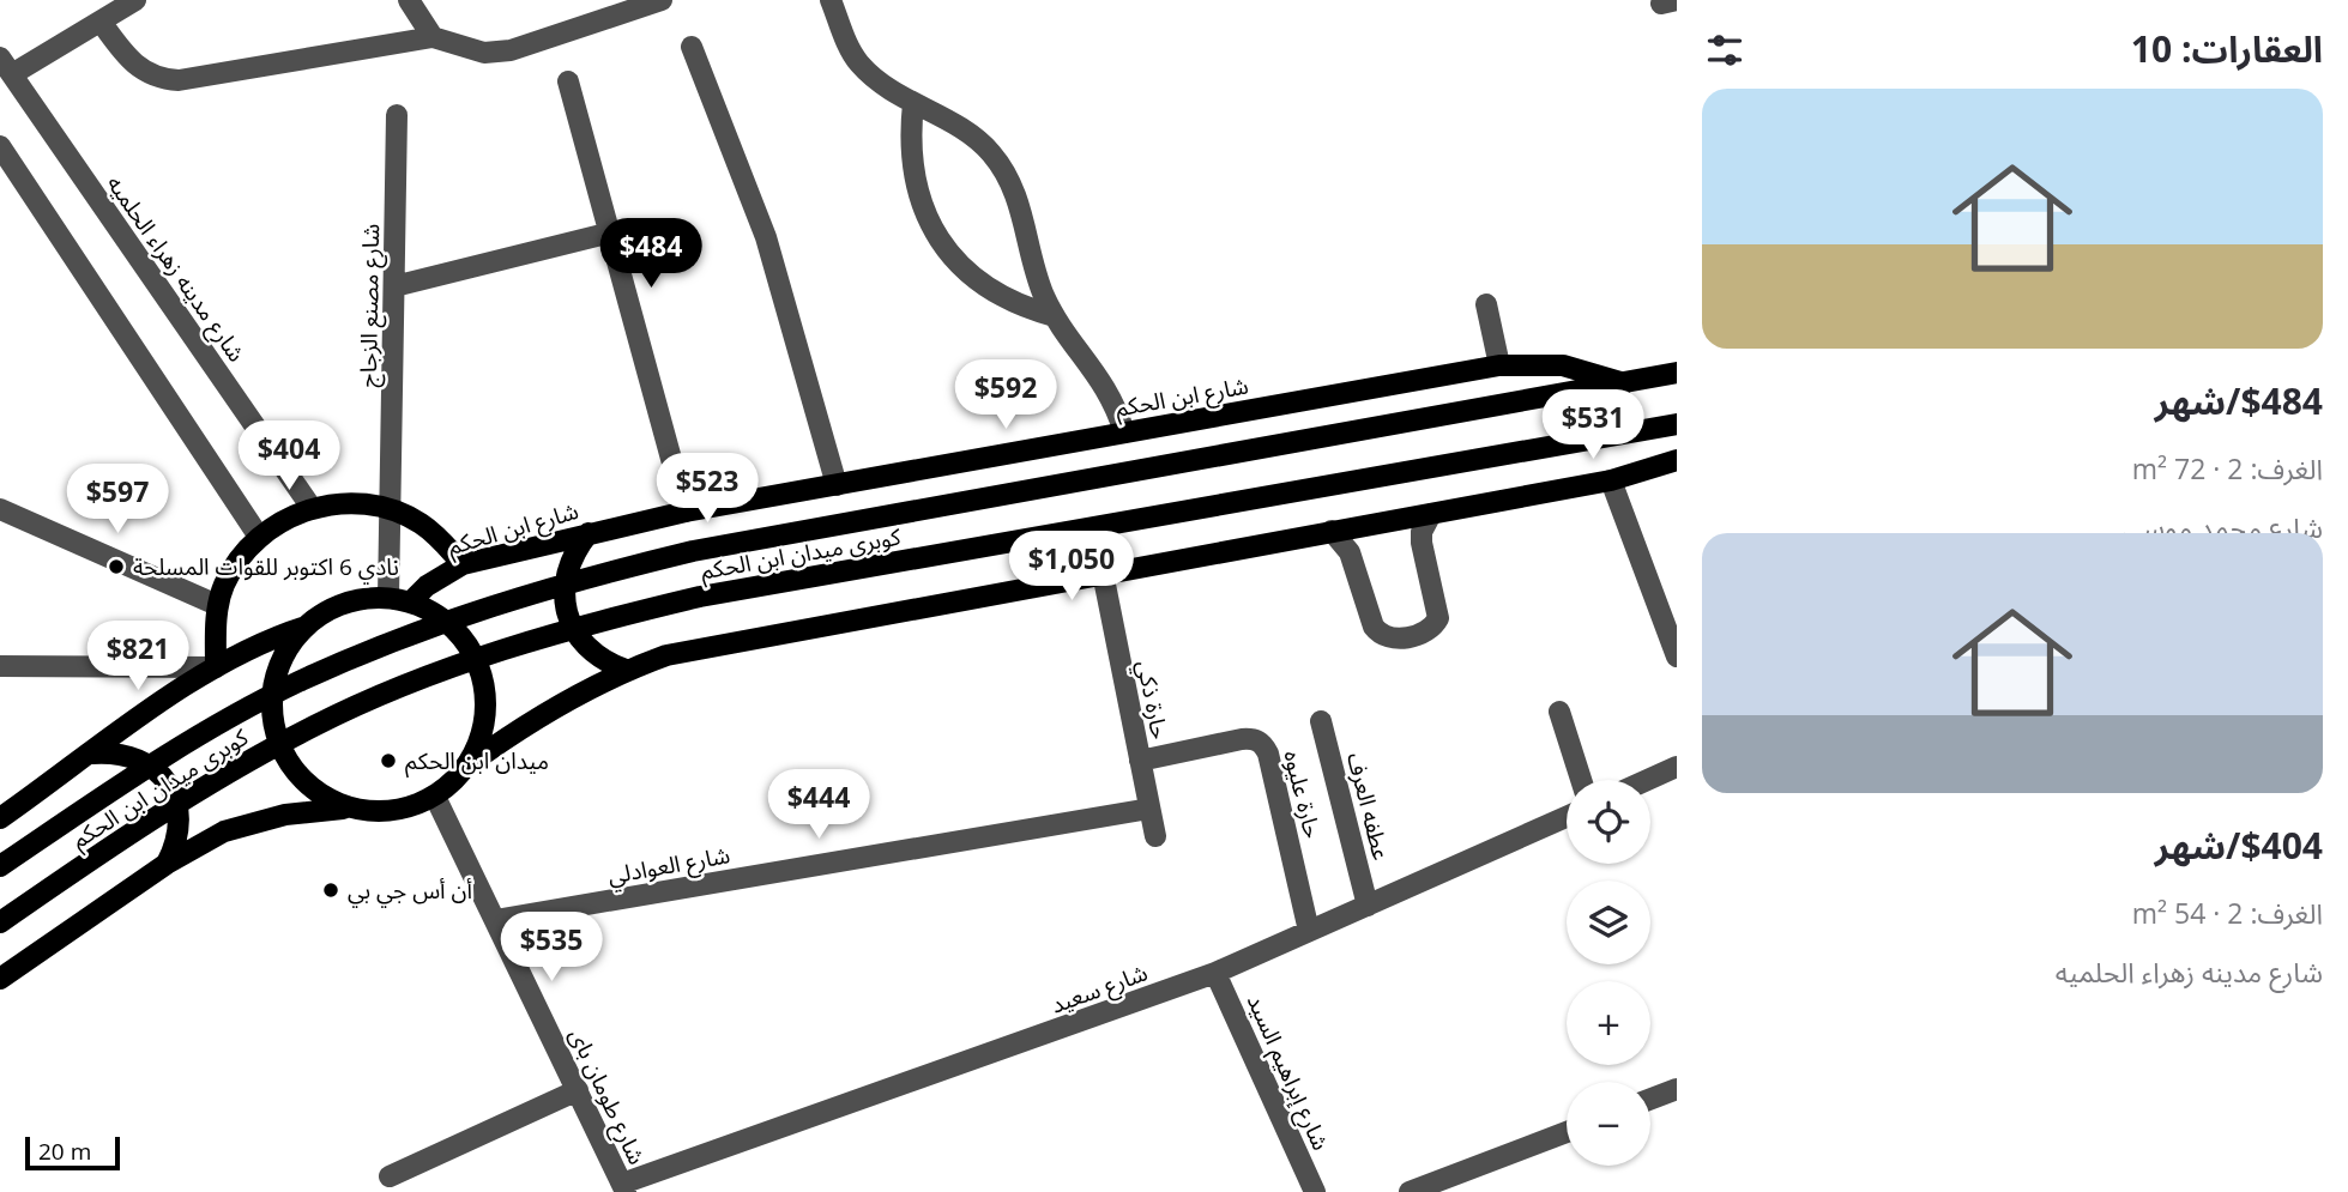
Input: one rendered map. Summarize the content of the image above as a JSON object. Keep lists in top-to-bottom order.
{
  "streets": {
    "main road": ["شارع ابن الحكم", "كوبرى ميدان ابن الحكم"],
    "street": [
      "شارع مدينه زهراء الحلميه",
      "شارع مصنع الزجاج",
      "حارة ذكي",
      "حارة عليوه",
      "عطفه العرف",
      "شارع العوادلي",
      "شارع سعيد",
      "شارع إبراهيم السيد",
      "شارع طومان باى"
    ]
  },
  "crossings": [
    ["شارع مصنع الزجاج", "شارع ابن الحكم"],
    ["شارع مصنع الزجاج", "شارع طومان باى"],
    ["شارع ابن الحكم", "كوبرى ميدان ابن الحكم"],
    ["شارع ابن الحكم", "شارع طومان باى"],
    ["حارة ذكي", "حارة عليوه"],
    ["حارة ذكي", "شارع العوادلي"],
    ["حارة عليوه", "شارع سعيد"],
    ["عطفه العرف", "شارع سعيد"],
    ["شارع العوادلي", "شارع طومان باى"],
    ["شارع سعيد", "شارع إبراهيم السيد"],
    ["شارع سعيد", "شارع طومان باى"]
  ],
  "places": ["نادي 6 اكتوبر للقوات المسلحة", "ميدان ابن الحكم", "أن أس جي بي"],
  "scale_bar": "20 m",
  "page": {
    "heading": "العقارات: 10",
    "list": [
      {
        "name": "$484/شهر",
        "note": "الغرف: 2 · 72 m² · شارع محمد موسي"
      },
      {
        "name": "$404/شهر",
        "note": "الغرف: 2 · 54 m² · شارع مدينه زهراء الحلميه"
      }
    ],
    "price": [
      "$484",
      "$592",
      "$531",
      "$404",
      "$523",
      "$597",
      "$1,050",
      "$821",
      "$444",
      "$535"
    ],
    "map_buttons": ["+", "−"],
    "scale": "20 m"
  }
}
